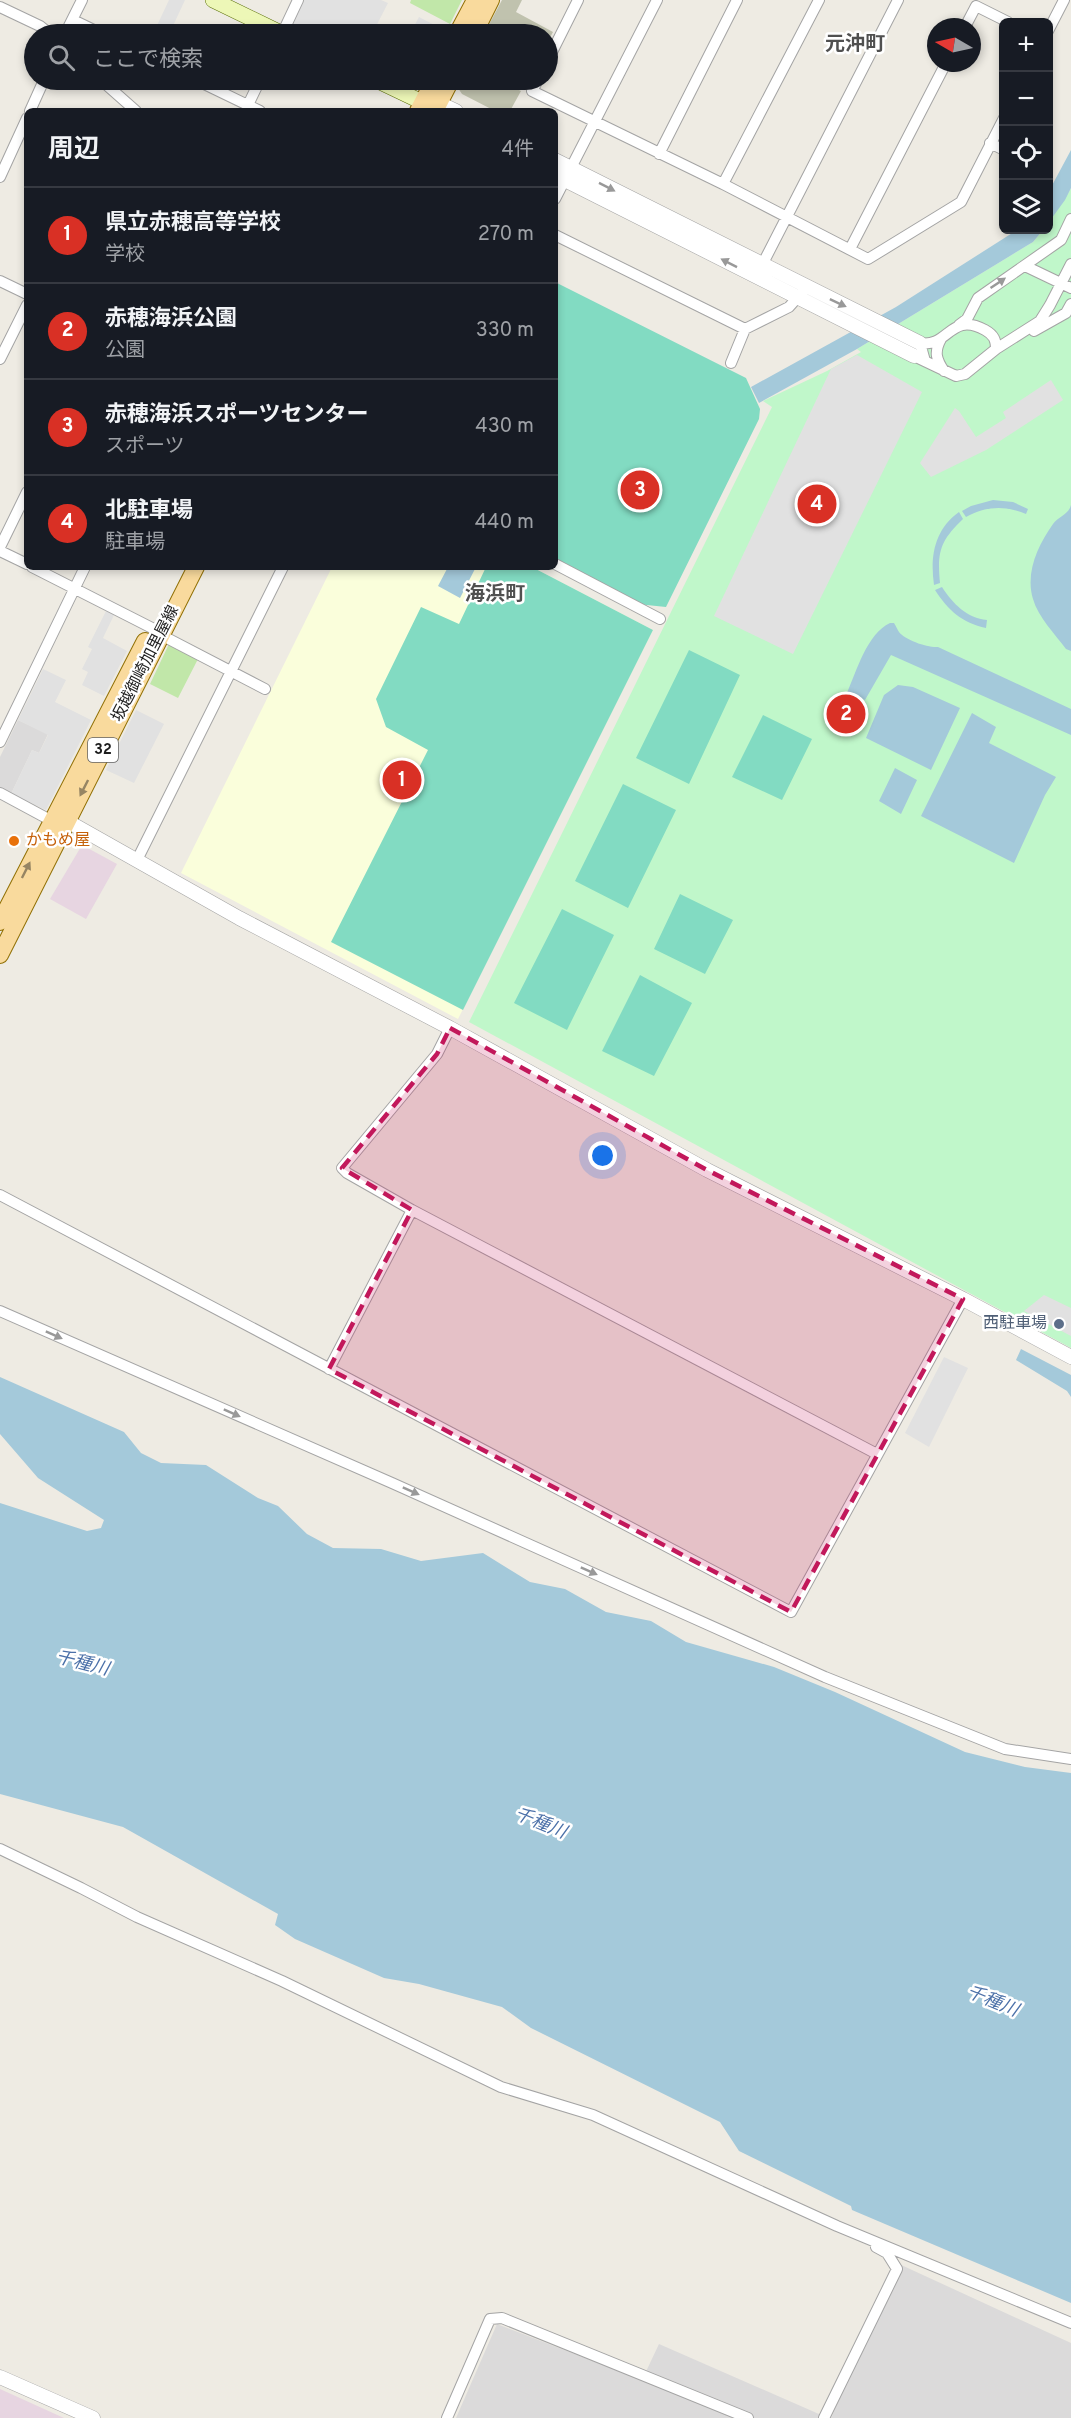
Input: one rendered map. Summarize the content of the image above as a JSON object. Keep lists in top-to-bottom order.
{
  "streets": {
    "main road": ["坂越御崎加里屋線", "32"]
  },
  "districts": ["元沖町", "海浜町"],
  "water": ["千種川"],
  "places": ["かもめ屋", "西駐車場"],
  "north": "left",
  "page": {
    "map_buttons": ["+", "−"],
    "search": "ここで検索",
    "heading": ["周辺", "4件"],
    "list": [
      {
        "mark": "1",
        "name": "県立赤穂高等学校",
        "note": "学校",
        "value": "270 m"
      },
      {
        "mark": "2",
        "name": "赤穂海浜公園",
        "note": "公園",
        "value": "330 m"
      },
      {
        "mark": "3",
        "name": "赤穂海浜スポーツセンター",
        "note": "スポーツ",
        "value": "430 m"
      },
      {
        "mark": "4",
        "name": "北駐車場",
        "note": "駐車場",
        "value": "440 m"
      }
    ],
    "pins": [
      "3",
      "4",
      "2",
      "1"
    ]
  }
}
